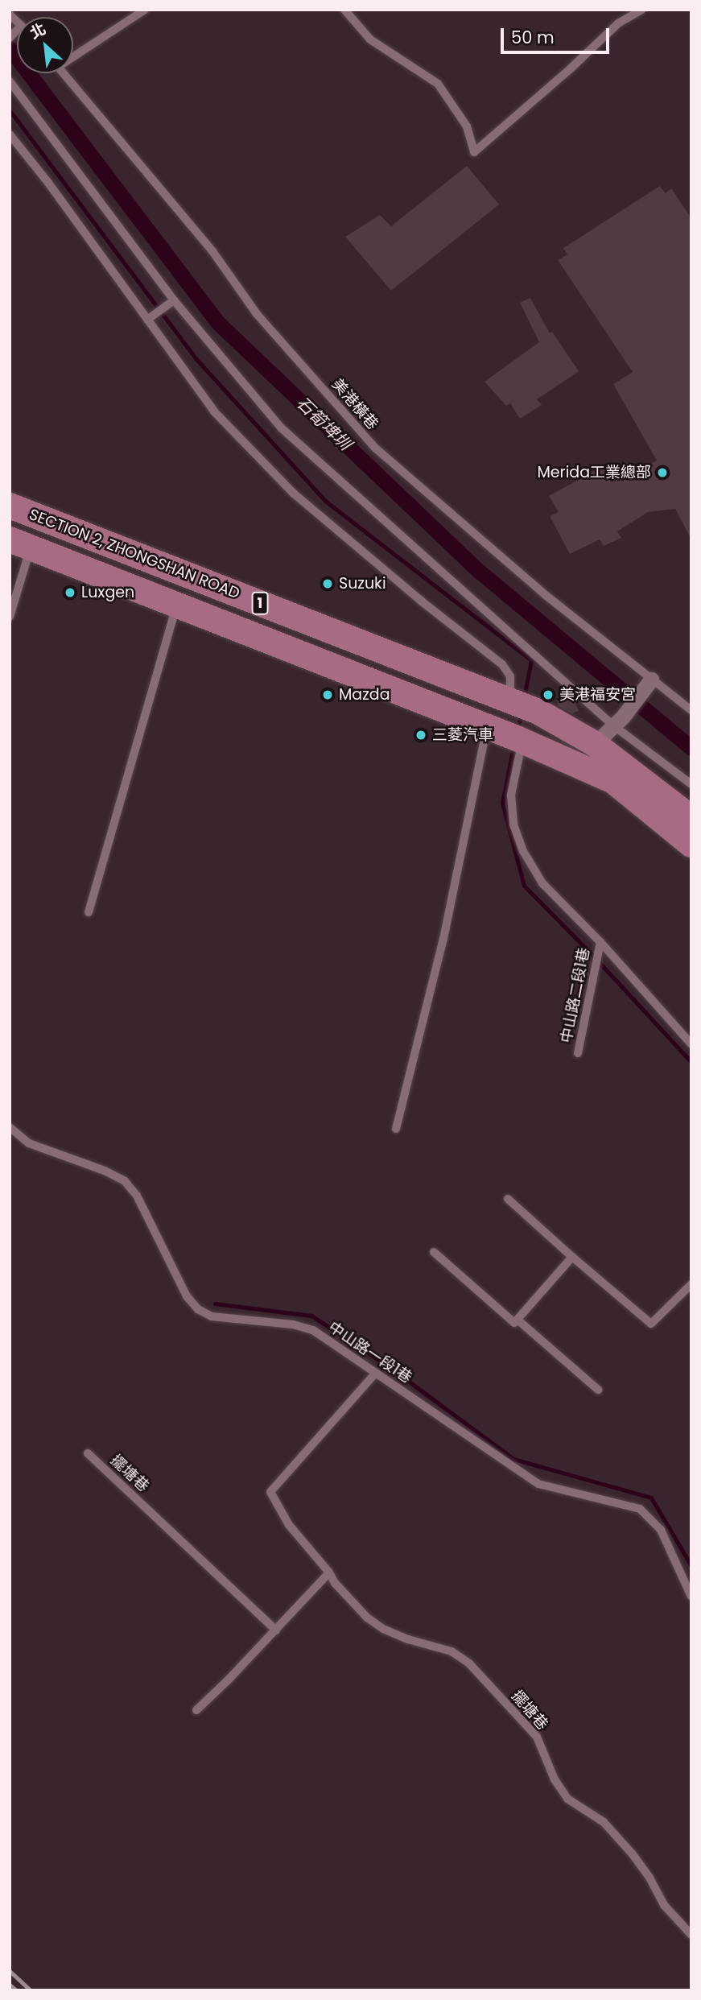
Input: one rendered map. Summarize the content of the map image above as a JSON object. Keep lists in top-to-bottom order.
{
  "streets": {
    "main road": ["SECTION 2, ZHONGSHAN ROAD", "1"],
    "lane": [
      "美港橫巷",
      "中山路二段1巷",
      "中山路一段1巷",
      "擺塘巷"
    ]
  },
  "crossings": [
    ["SECTION 2, ZHONGSHAN ROAD", "1"],
    ["1", "中山路二段1巷"],
    ["中山路一段1巷", "擺塘巷"]
  ],
  "water": ["石筍埤圳"],
  "places": [
    "Merida工業總部",
    "Suzuki",
    "Luxgen",
    "Mazda",
    "美港福安宮",
    "三菱汽車"
  ],
  "scale_bar": "50 m",
  "north": "top left"
}
